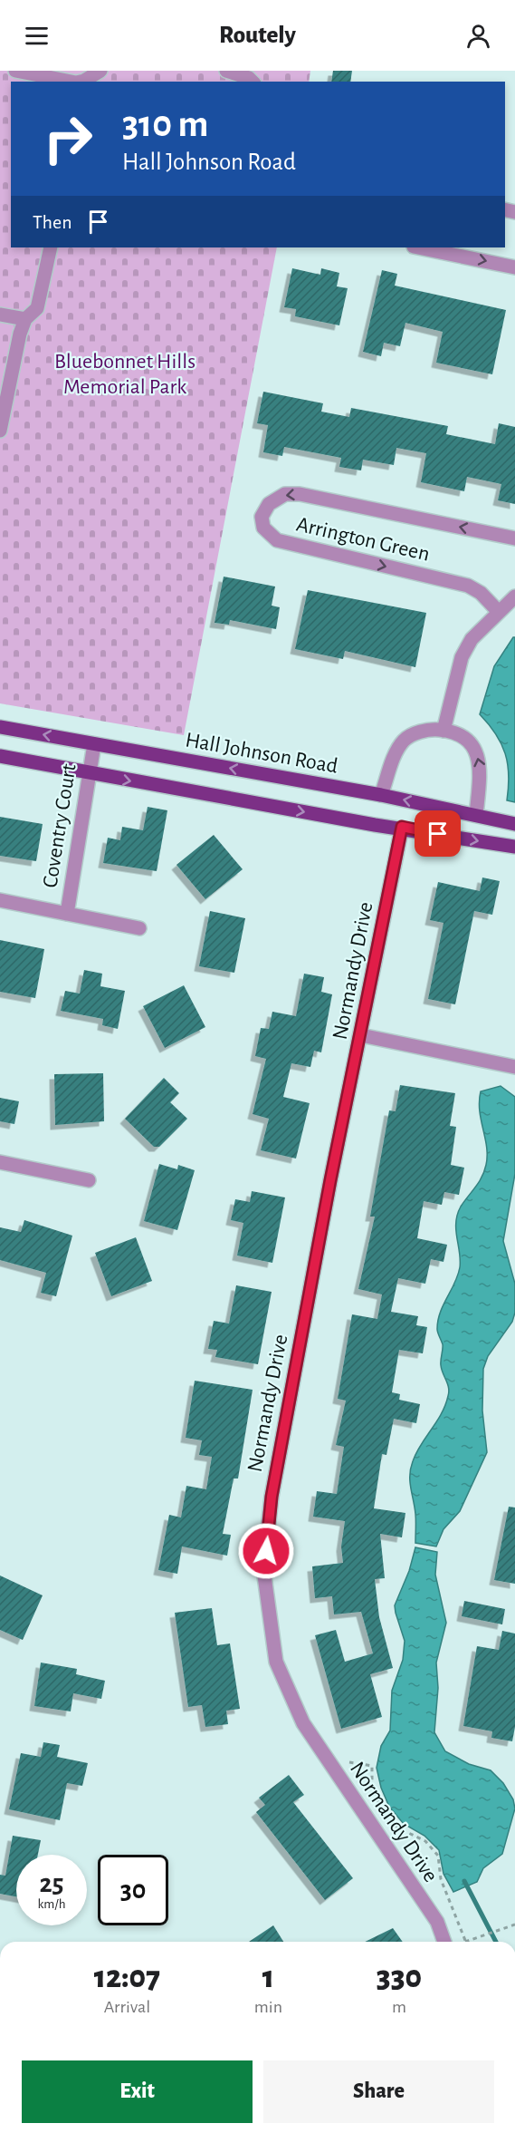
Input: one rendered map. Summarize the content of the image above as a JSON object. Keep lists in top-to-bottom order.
{
  "streets": {
    "main road": ["Hall Johnson Road"],
    "street": ["Arrington Green", "Coventry Court", "Normandy Drive"]
  },
  "crossings": [
    ["Hall Johnson Road", "Coventry Court"]
  ],
  "parks": ["Bluebonnet Hills Memorial Park"],
  "page": {
    "header": "Routely",
    "turn": ["310 m", "Hall Johnson Road"],
    "then": "Then",
    "speed": "25 km/h",
    "limit": "30",
    "eta": [
      "12:07",
      "Arrival",
      "1",
      "min",
      "330",
      "m"
    ],
    "buttons": ["Exit", "Share"]
  }
}
